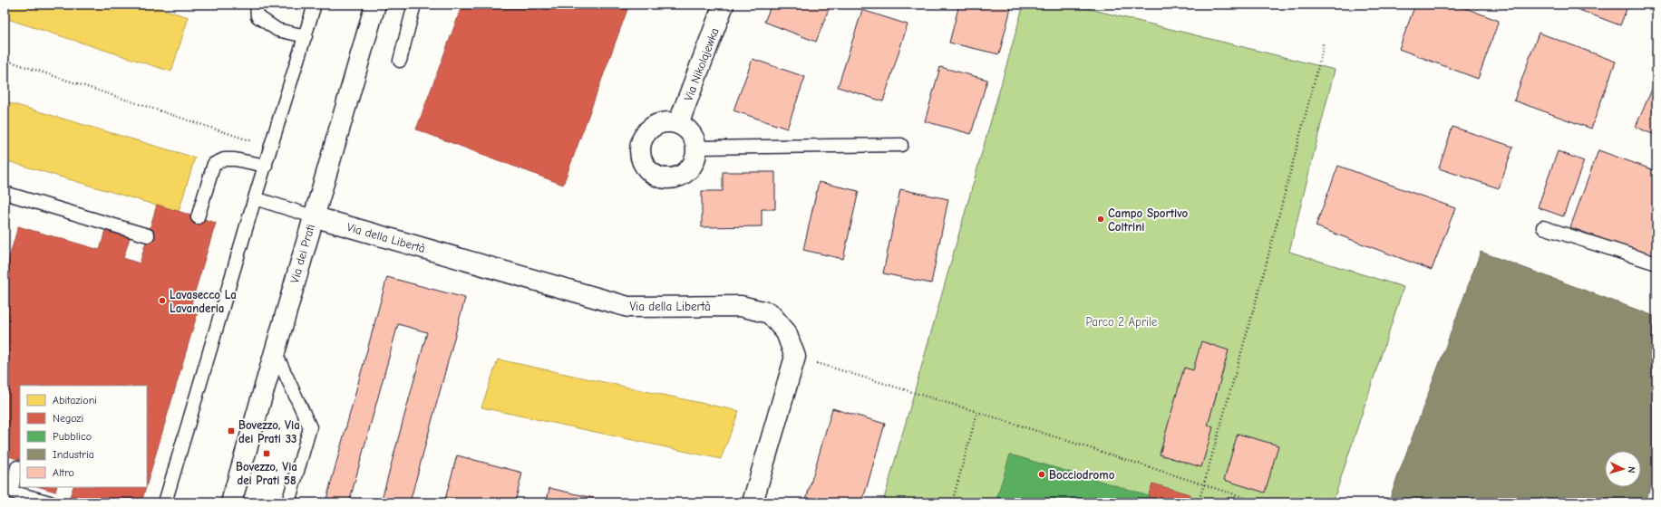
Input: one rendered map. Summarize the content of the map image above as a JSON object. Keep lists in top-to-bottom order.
{
  "streets": {
    "street": ["Via Nikolajewka", "Via della Libertà", "Via dei Prati"]
  },
  "crossings": [
    ["Via della Libertà", "Via dei Prati"]
  ],
  "parks": ["Parco 2 Aprile"],
  "places": {
    "other": ["Campo Sportivo Coltrini", "Lavasecco La Lavanderia", "Bocciodromo"],
    "transit": ["Bovezzo, Via dei Prati 33", "Bovezzo, Via dei Prati 58"]
  },
  "legend": [
    "Abitazioni",
    "Negozi",
    "Pubblico",
    "Industria",
    "Altro"
  ],
  "north": "right"
}
